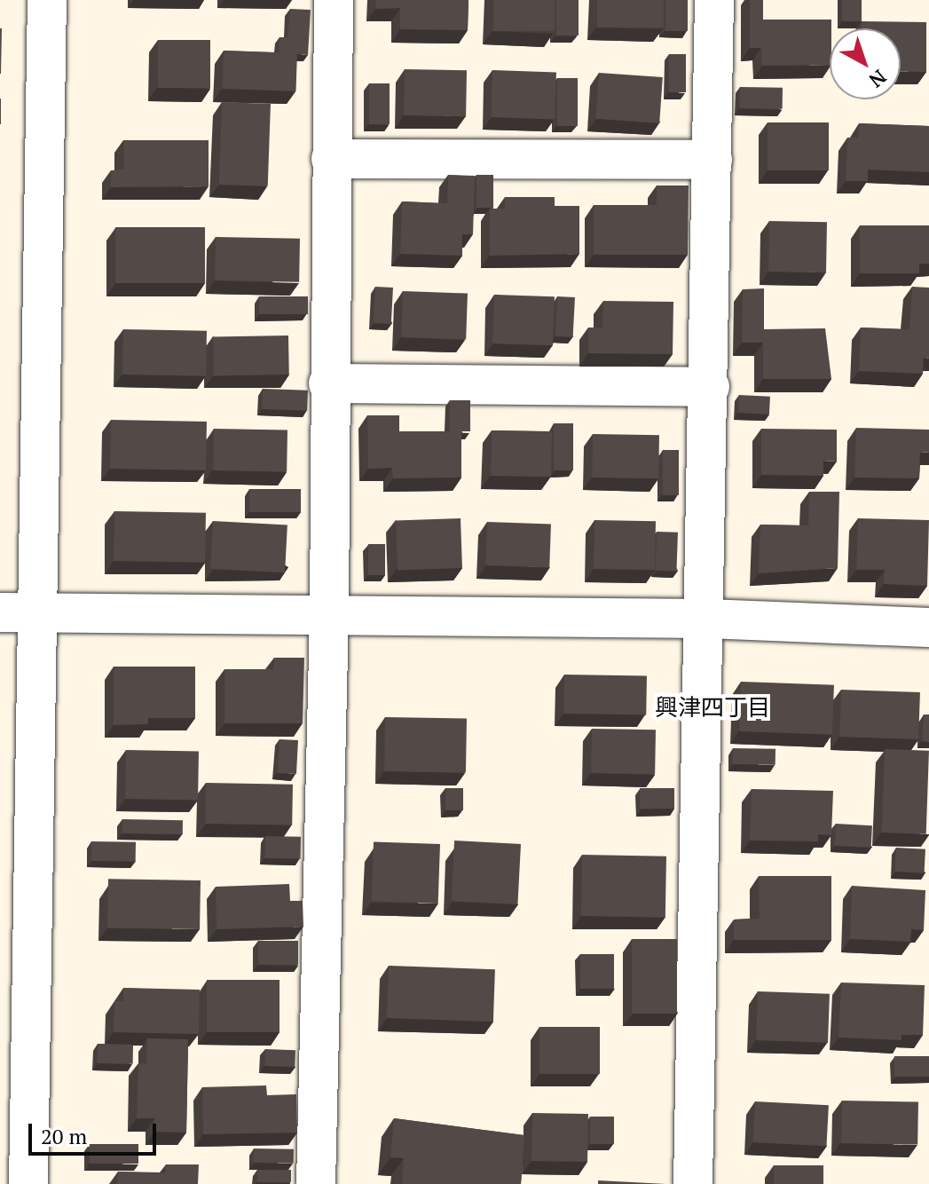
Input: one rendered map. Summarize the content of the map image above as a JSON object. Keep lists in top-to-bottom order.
{
  "districts": ["興津四丁目"],
  "scale_bar": "20 m",
  "north": "bottom right"
}
